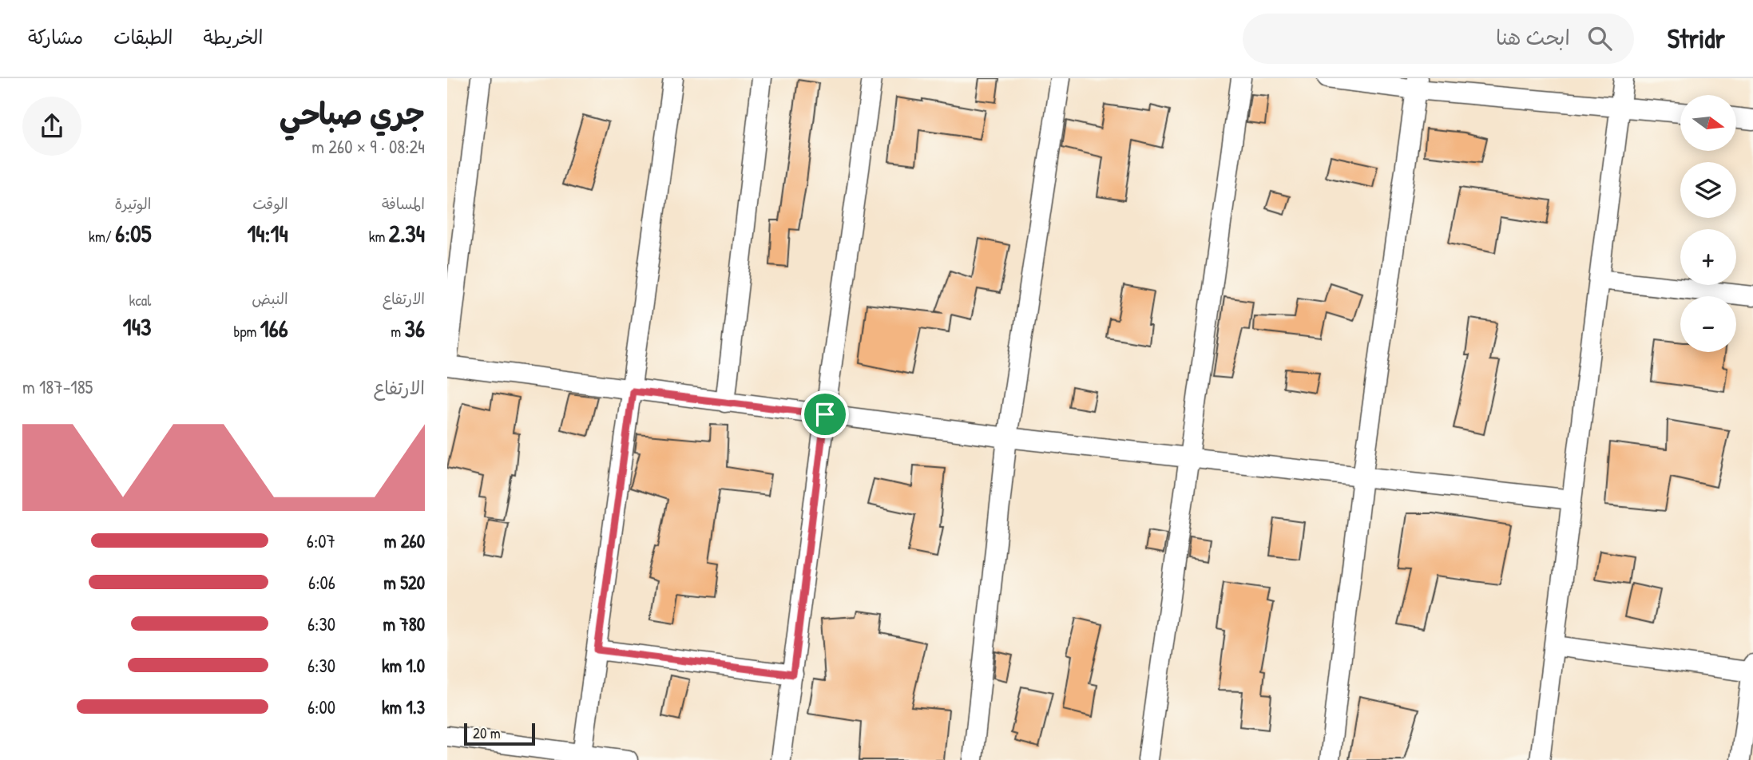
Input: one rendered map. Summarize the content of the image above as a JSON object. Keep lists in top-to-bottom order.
{
  "scale_bar": "20 m",
  "north": "right",
  "page": {
    "header": "Stridr",
    "search": "ابحث هنا",
    "nav": ["الخريطة", "الطبقات", "مشاركة"],
    "heading": ["جري صباحي", "08:24 · 9 × 260 m"],
    "map_buttons": ["+", "−"],
    "stats": [
      ["المسافة", "2.34 km"],
      ["الوقت", "14:14"],
      ["الوتيرة", "6:05 /km"],
      ["الارتفاع", "36 m"],
      ["النبض", "166 bpm"],
      ["kcal", "143"]
    ],
    "chart": ["الارتفاع", "185–187 m"],
    "list": [
      {
        "name": "260 m",
        "note": "6:07"
      },
      {
        "name": "520 m",
        "note": "6:06"
      },
      {
        "name": "780 m",
        "note": "6:30"
      },
      {
        "name": "1.0 km",
        "note": "6:30"
      },
      {
        "name": "1.3 km",
        "note": "6:00"
      }
    ],
    "scale": "20 m"
  }
}
